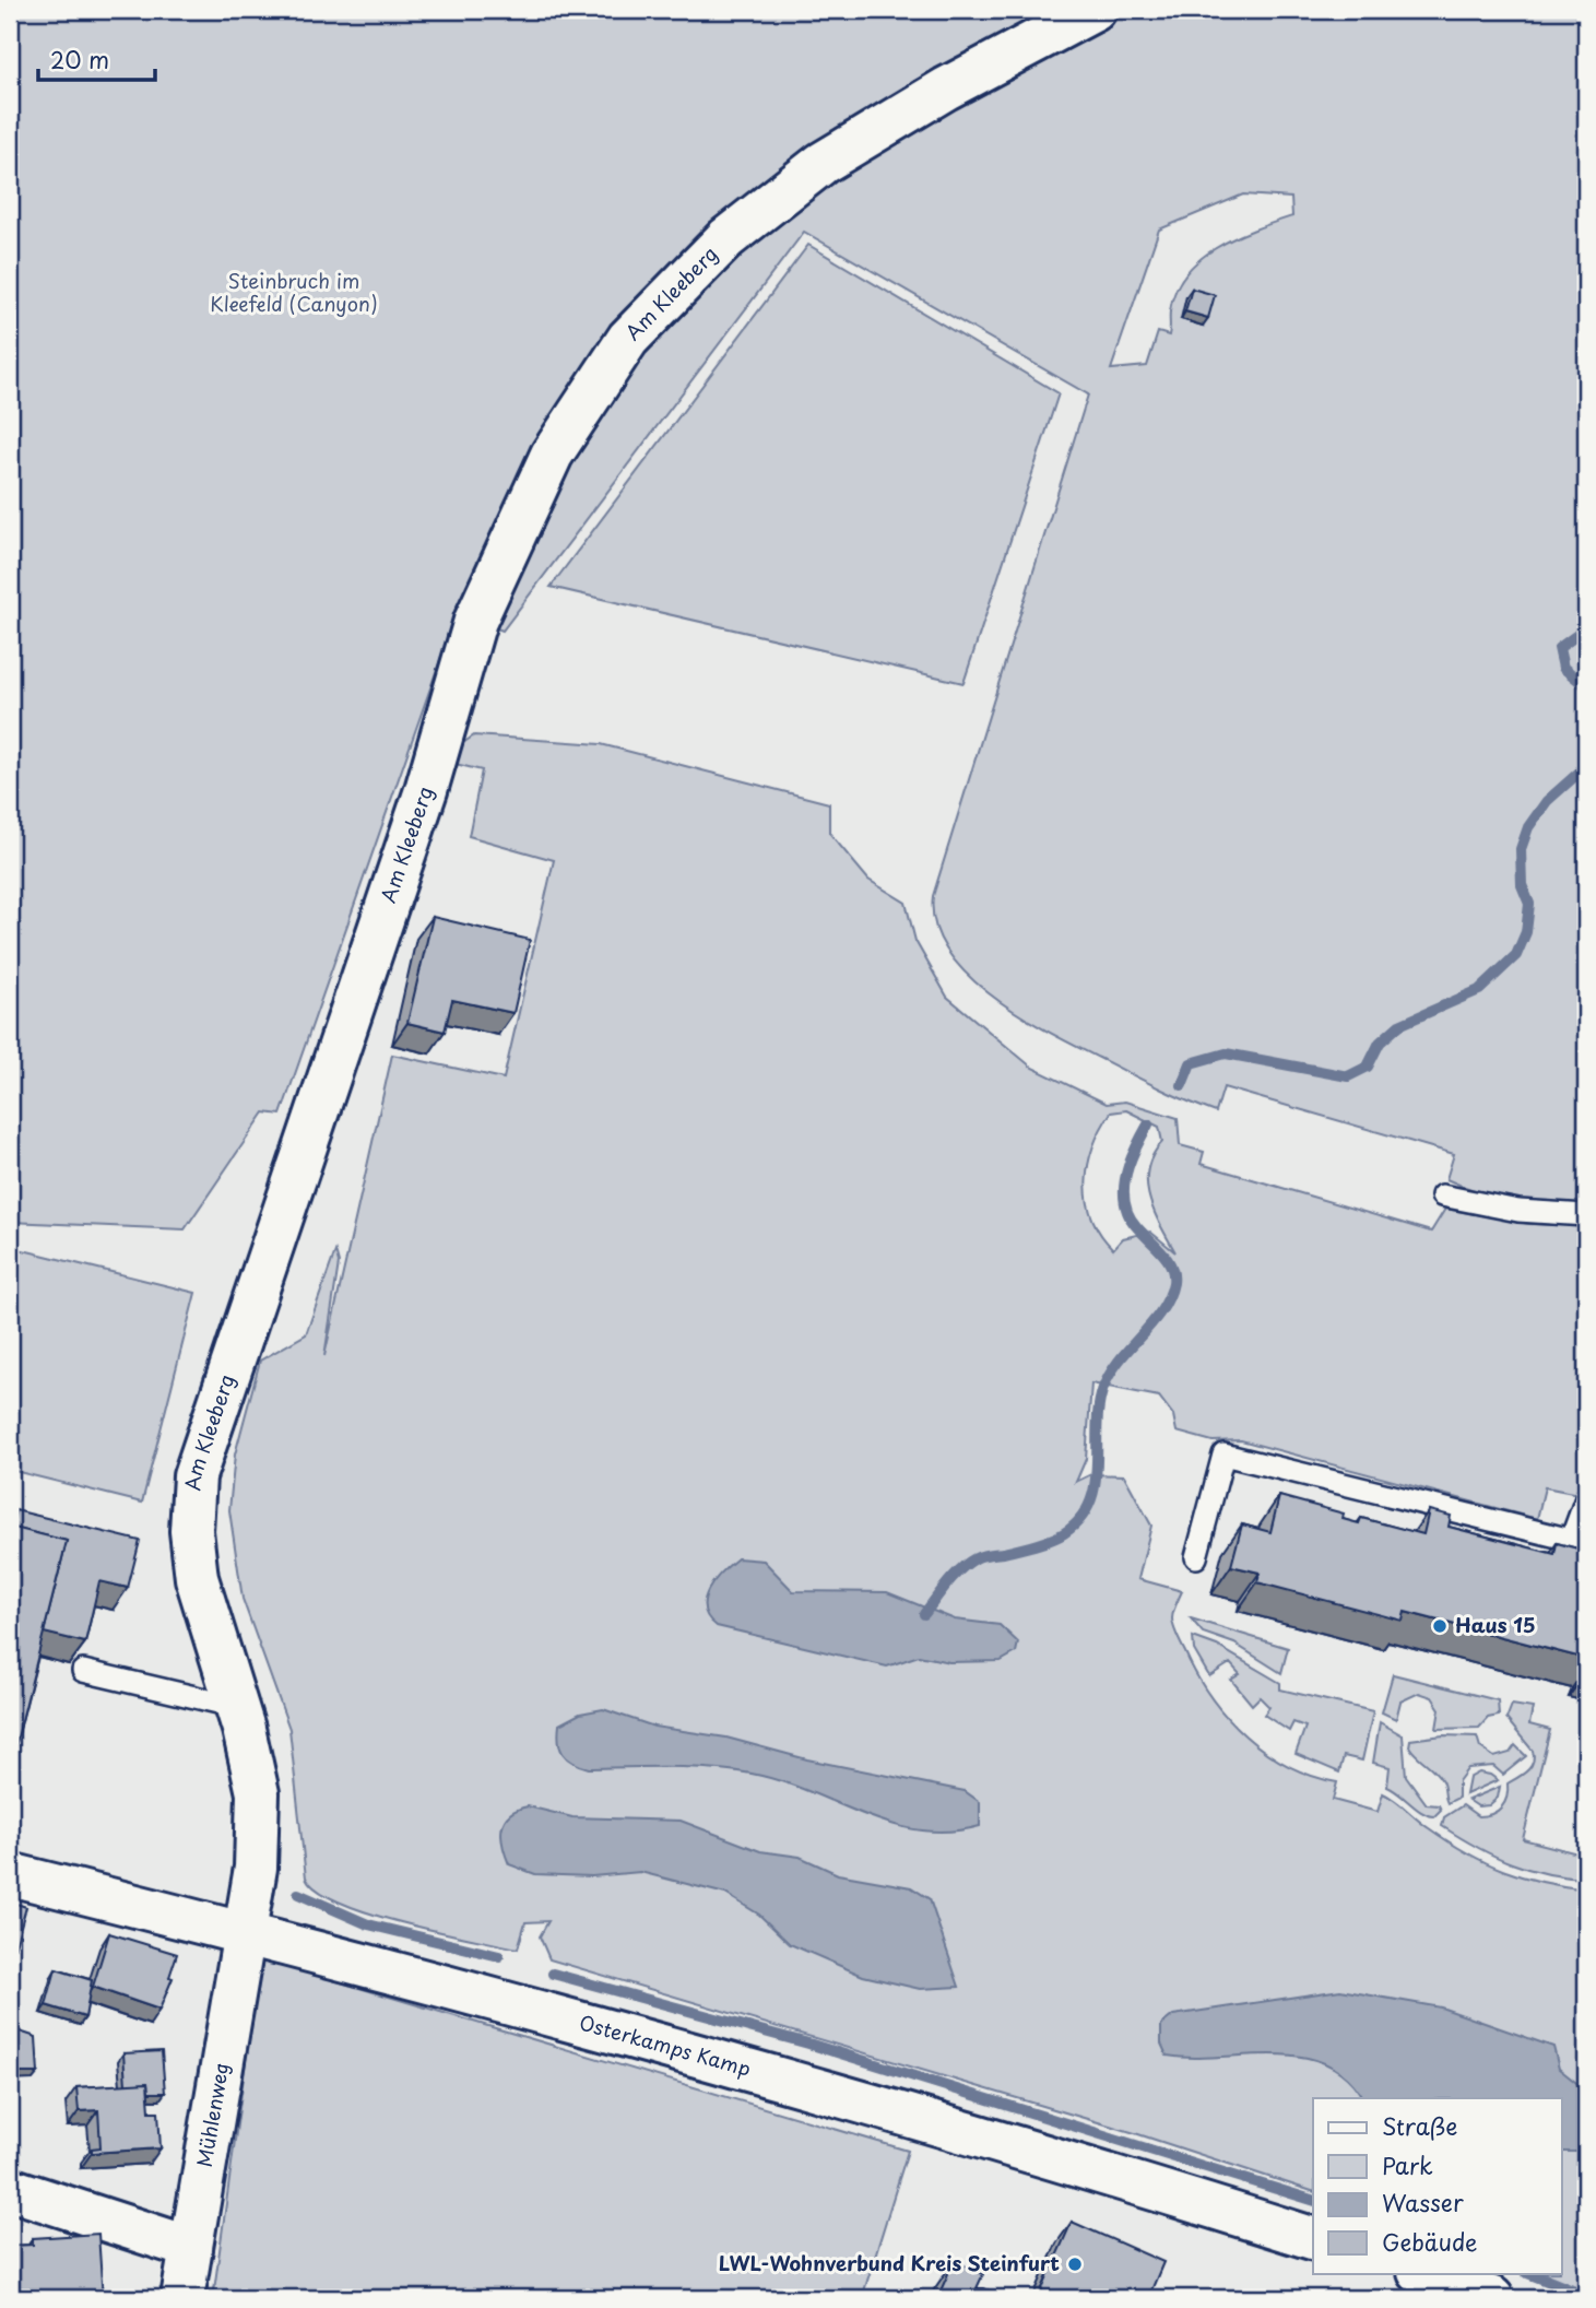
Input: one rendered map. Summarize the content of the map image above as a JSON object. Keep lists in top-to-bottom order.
{
  "streets": {
    "street": ["Am Kleeberg", "Osterkamps Kamp", "Mühlenweg"]
  },
  "crossings": [
    ["Am Kleeberg", "Osterkamps Kamp"],
    ["Am Kleeberg", "Mühlenweg"],
    ["Osterkamps Kamp", "Mühlenweg"]
  ],
  "parks": ["Steinbruch im Kleefeld (Canyon)"],
  "places": ["Haus 15", "LWL-Wohnverbund Kreis Steinfurt"],
  "legend": [
    "Straße",
    "Park",
    "Wasser",
    "Gebäude"
  ],
  "scale_bar": "20 m"
}
